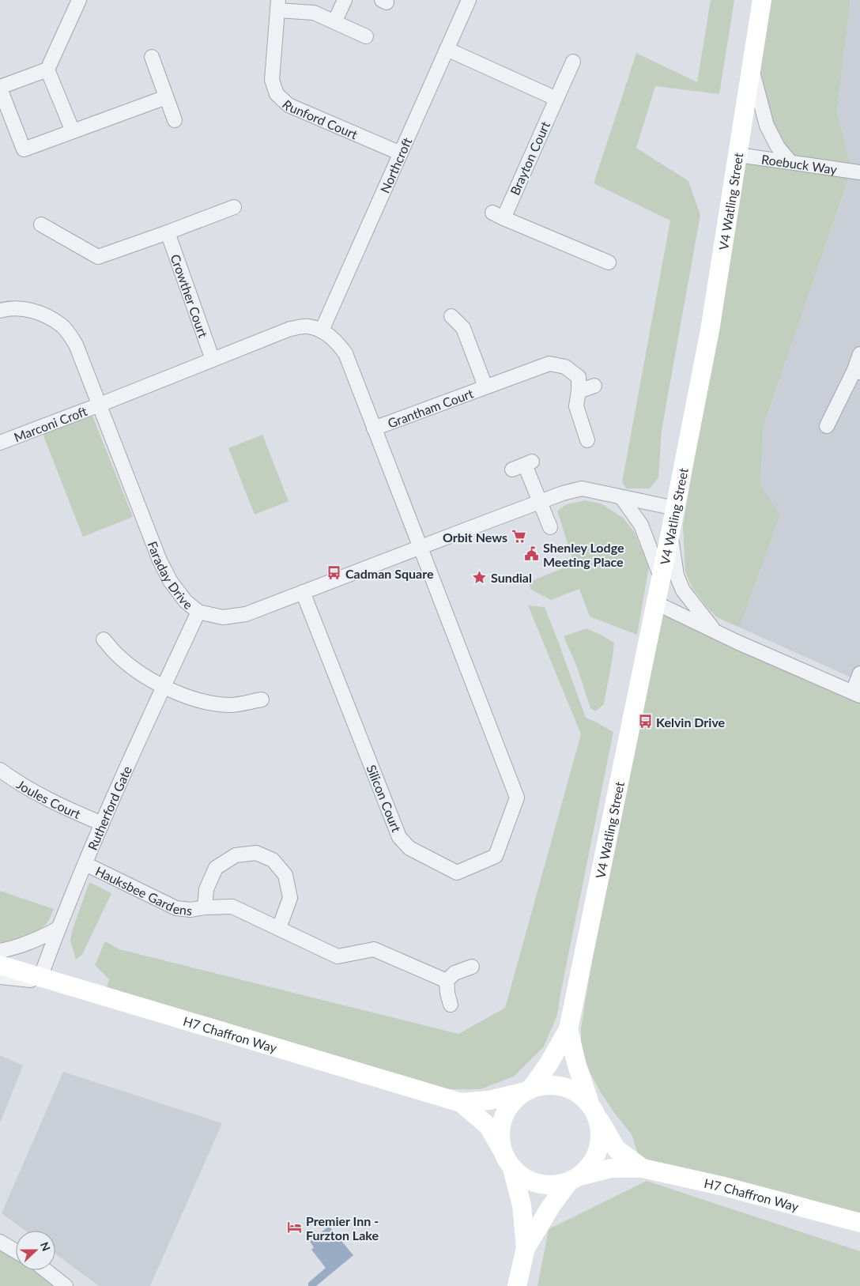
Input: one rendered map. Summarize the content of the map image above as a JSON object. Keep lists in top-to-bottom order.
{
  "streets": {
    "street": [
      "Runford Court",
      "Brayton Court",
      "Roebuck Way",
      "Northcroft",
      "V4 Watling Street",
      "Crowther Court",
      "Grantham Court",
      "Marconi Croft",
      "Faraday Drive",
      "Joules Court",
      "Silicon Court",
      "Rutherford Gate",
      "Hauksbee Gardens",
      "H7 Chaffron Way"
    ]
  },
  "crossings": [
    ["Runford Court", "Northcroft"],
    ["Roebuck Way", "V4 Watling Street"],
    ["V4 Watling Street", "Faraday Drive"],
    ["V4 Watling Street", "H7 Chaffron Way"],
    ["Marconi Croft", "Faraday Drive"],
    ["Faraday Drive", "Silicon Court"],
    ["Faraday Drive", "Rutherford Gate"],
    ["Joules Court", "Rutherford Gate"],
    ["Rutherford Gate", "Hauksbee Gardens"],
    ["Rutherford Gate", "H7 Chaffron Way"]
  ],
  "places": {
    "supermarket": ["Orbit News"],
    "public building": ["Shenley Lodge Meeting Place"],
    "bus stop": ["Cadman Square", "Kelvin Drive"],
    "place": ["Sundial"],
    "hotel": ["Premier Inn - Furzton Lake"]
  },
  "north": "right"
}
